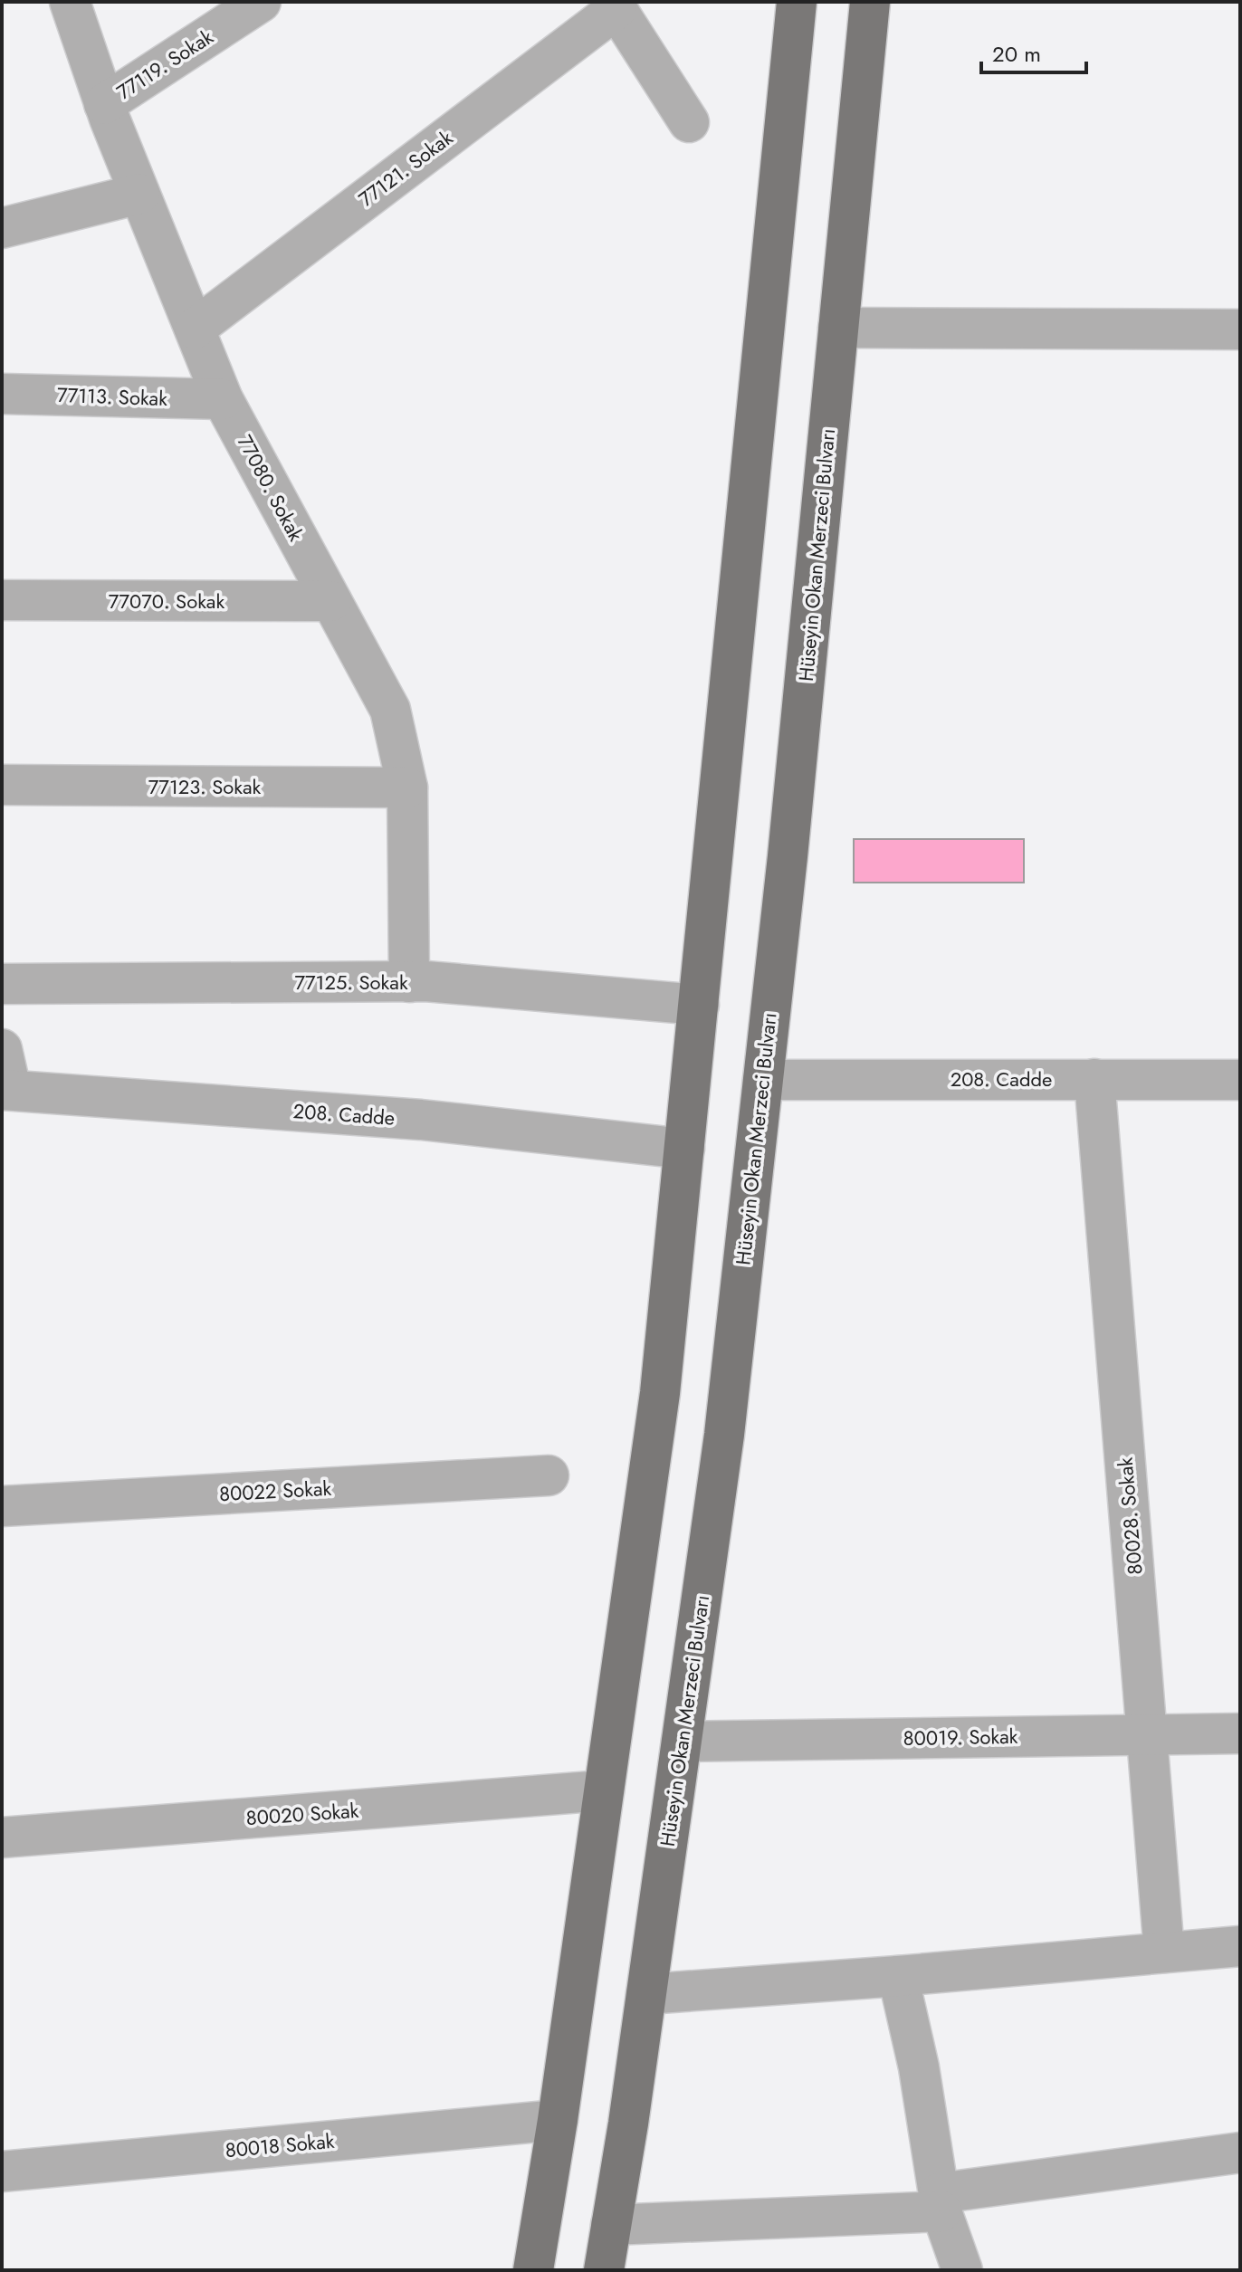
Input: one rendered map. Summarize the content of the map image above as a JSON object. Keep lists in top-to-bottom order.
{
  "streets": {
    "main road": ["Hüseyin Okan Merzeci Bulvarı"],
    "street": [
      "77119. Sokak",
      "77121. Sokak",
      "77113. Sokak",
      "77080. Sokak",
      "77070. Sokak",
      "77123. Sokak",
      "77125. Sokak",
      "208. Cadde",
      "80022 Sokak",
      "80028. Sokak",
      "80019. Sokak",
      "80020 Sokak",
      "80018 Sokak"
    ]
  },
  "crossings": [
    ["77119. Sokak", "77080. Sokak"],
    ["77121. Sokak", "77080. Sokak"],
    ["77113. Sokak", "77080. Sokak"],
    ["77080. Sokak", "77070. Sokak"],
    ["77080. Sokak", "77123. Sokak"],
    ["77080. Sokak", "77125. Sokak"],
    ["Hüseyin Okan Merzeci Bulvarı", "208. Cadde"],
    ["Hüseyin Okan Merzeci Bulvarı", "80019. Sokak"],
    ["208. Cadde", "80028. Sokak"],
    ["80028. Sokak", "80019. Sokak"]
  ],
  "scale_bar": "20 m"
}
